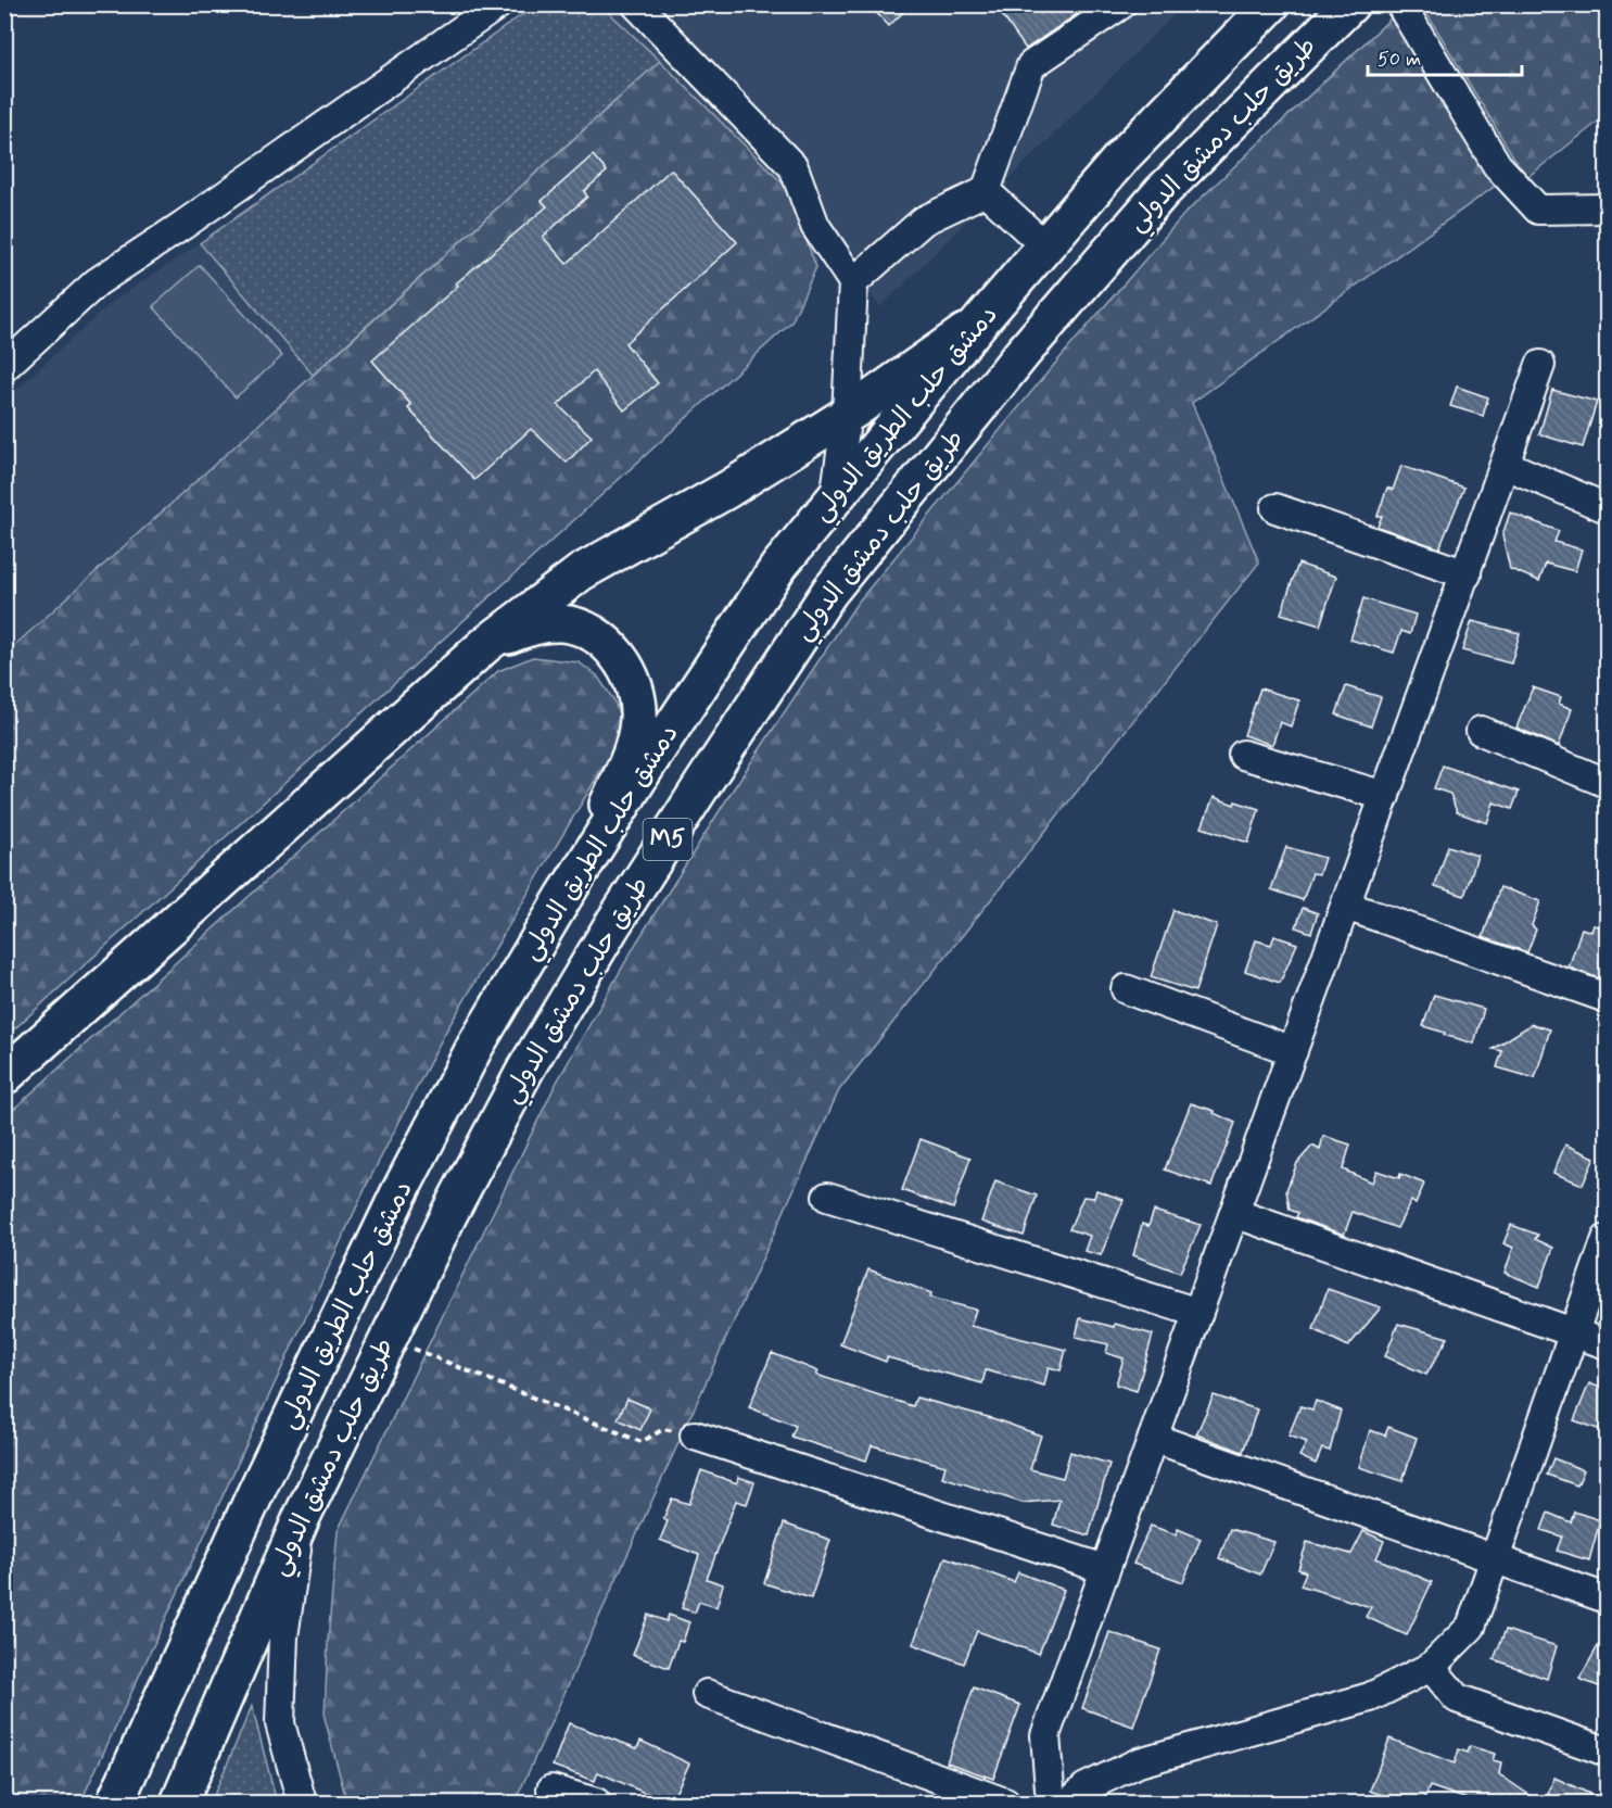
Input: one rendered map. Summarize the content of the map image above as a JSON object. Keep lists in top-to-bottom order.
{
  "streets": {
    "main road": ["طريق حلب دمشق الدولي", "دمشق حلب الطريق الدولي", "M5"]
  },
  "scale_bar": "50 m"
}
